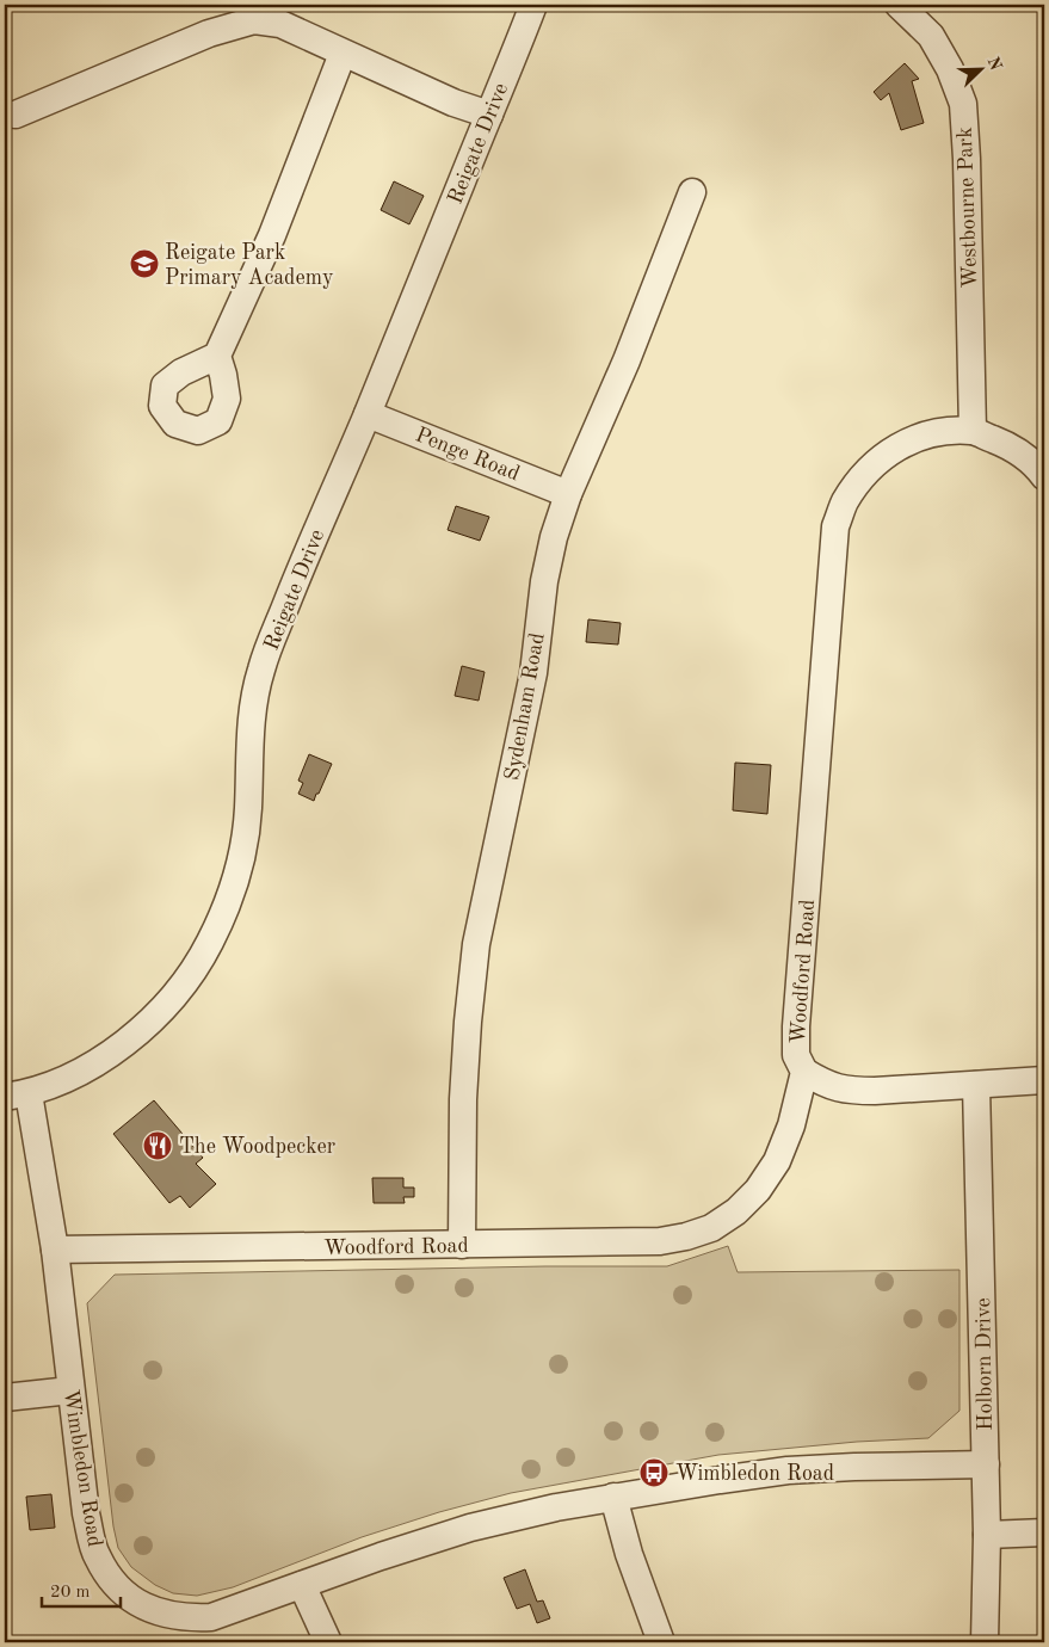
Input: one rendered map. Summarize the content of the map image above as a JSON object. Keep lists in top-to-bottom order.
{
  "streets": {
    "street": [
      "Reigate Drive",
      "Westbourne Park",
      "Penge Road",
      "Sydenham Road",
      "Woodford Road",
      "Holborn Drive",
      "Wimbledon Road"
    ]
  },
  "crossings": [
    ["Reigate Drive", "Penge Road"],
    ["Reigate Drive", "Wimbledon Road"],
    ["Westbourne Park", "Woodford Road"],
    ["Penge Road", "Sydenham Road"],
    ["Sydenham Road", "Woodford Road"],
    ["Woodford Road", "Wimbledon Road"],
    ["Holborn Drive", "Wimbledon Road"]
  ],
  "places": {
    "school or university": ["Reigate Park Primary Academy"],
    "restaurant": ["The Woodpecker"],
    "bus stop": ["Wimbledon Road"]
  },
  "scale_bar": "20 m",
  "north": "top right"
}
